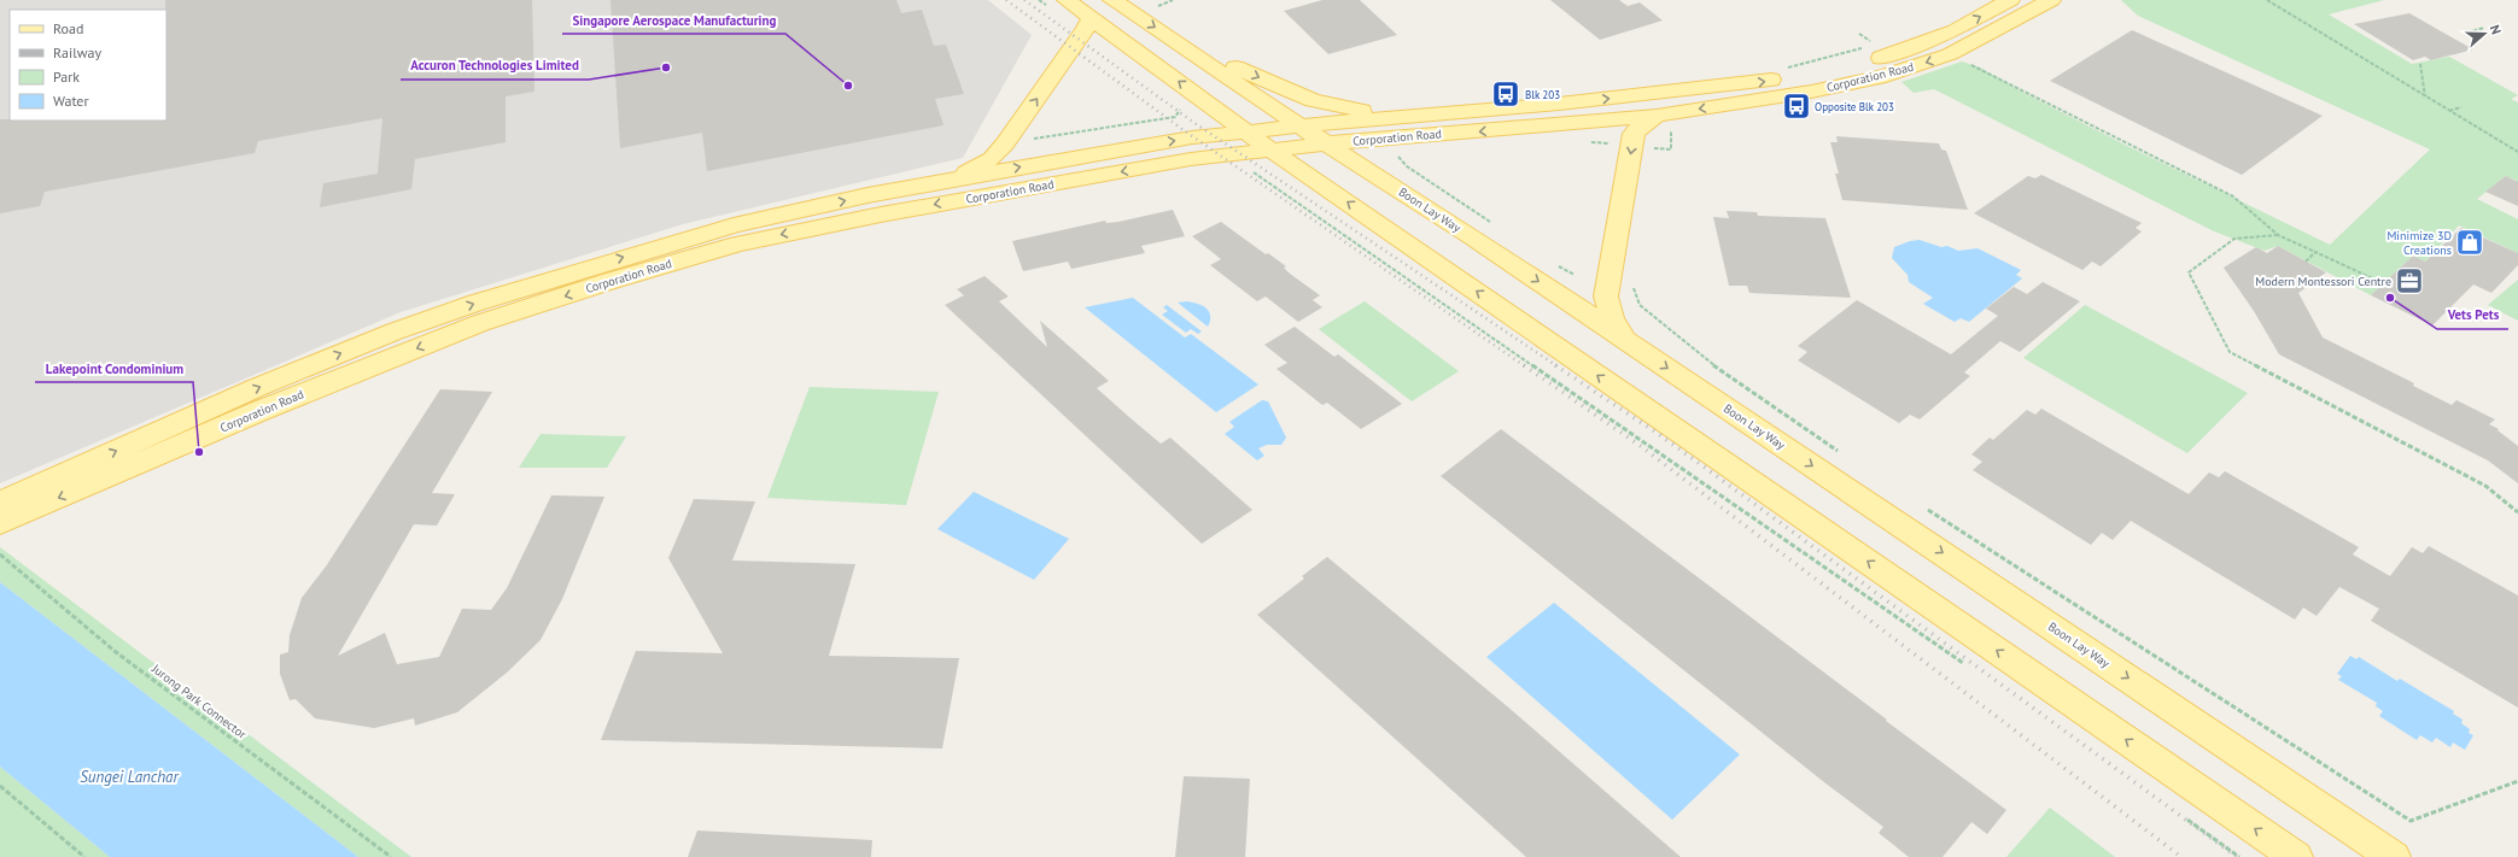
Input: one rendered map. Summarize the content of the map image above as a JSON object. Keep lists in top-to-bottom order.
{
  "streets": {
    "main road": ["Corporation Road", "Boon Lay Way"],
    "path": ["Jurong Park Connector"]
  },
  "crossings": [
    ["Corporation Road", "Boon Lay Way"]
  ],
  "water": ["Sungei Lanchar"],
  "places": {
    "other": [
      "Accuron Technologies Limited",
      "Singapore Aerospace Manufacturing",
      "Vets Pets",
      "Lakepoint Condominium"
    ],
    "bus stop": ["Blk 203", "Opposite Blk 203"],
    "shop": ["Minimize 3D Creations"],
    "office": ["Modern Montessori Centre"]
  },
  "legend": [
    "Road",
    "Railway",
    "Park",
    "Water"
  ],
  "north": "right"
}
